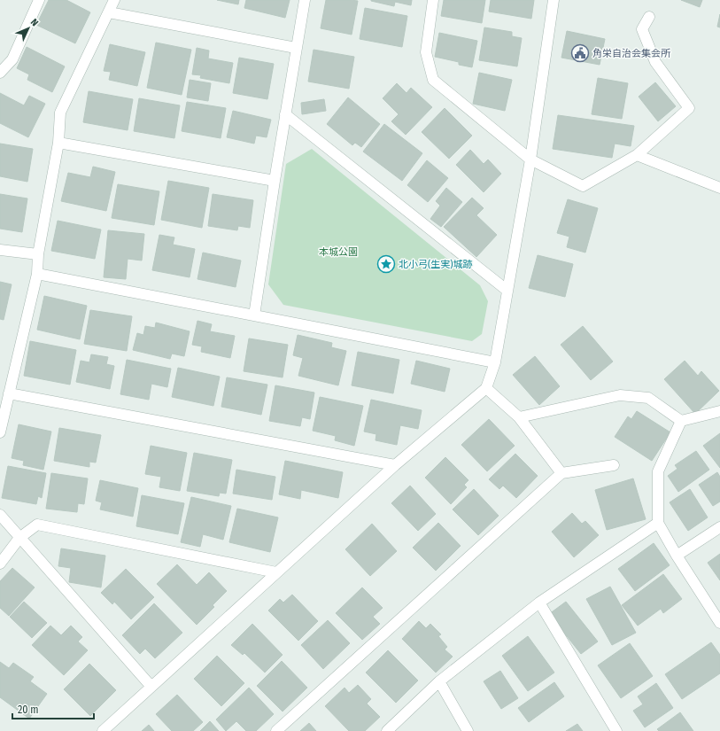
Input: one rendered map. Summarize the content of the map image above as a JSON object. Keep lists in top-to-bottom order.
{
  "parks": ["本城公園"],
  "places": {
    "public building": ["角栄自治会集会所"],
    "place": ["北小弓(生実)城跡"]
  },
  "scale_bar": "20 m",
  "north": "top right"
}
